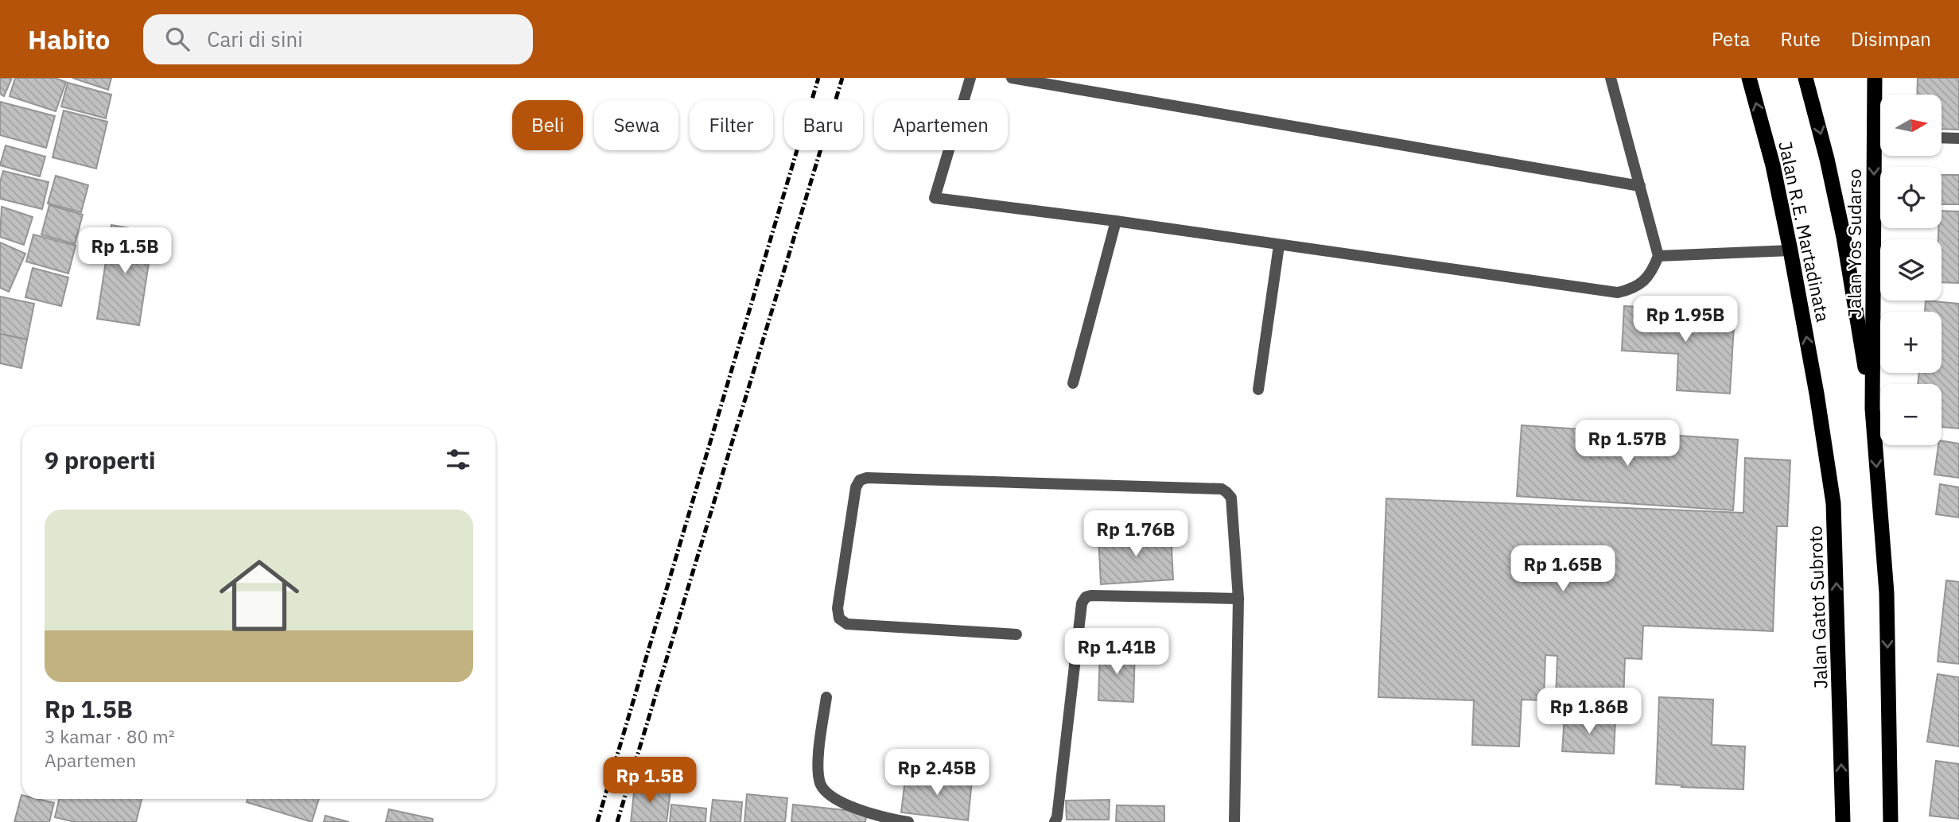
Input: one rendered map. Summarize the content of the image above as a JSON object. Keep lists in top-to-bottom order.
{
  "streets": {
    "highway": ["Jalan R.E. Martadinata", "Jalan Yos Sudarso", "Jalan Gatot Subroto"]
  },
  "crossings": [
    ["Jalan R.E. Martadinata", "Jalan Yos Sudarso"],
    ["Jalan R.E. Martadinata", "Jalan Gatot Subroto"]
  ],
  "one_way": ["Jalan Yos Sudarso"],
  "north": "right",
  "page": {
    "header": "Habito",
    "search": "Cari di sini",
    "nav": ["Peta", "Rute", "Disimpan"],
    "map_buttons": ["+", "−"],
    "chip": [
      "Beli",
      "Sewa",
      "Filter",
      "Baru",
      "Apartemen"
    ],
    "price": [
      "Rp 1.5B",
      "Rp 1.95B",
      "Rp 1.57B",
      "Rp 1.76B",
      "Rp 1.65B",
      "Rp 1.41B",
      "Rp 1.86B",
      "Rp 2.45B",
      "Rp 1.5B"
    ],
    "heading": "9 properti",
    "list": [
      {
        "name": "Rp 1.5B",
        "note": "3 kamar · 80 m² · Apartemen"
      }
    ]
  }
}
